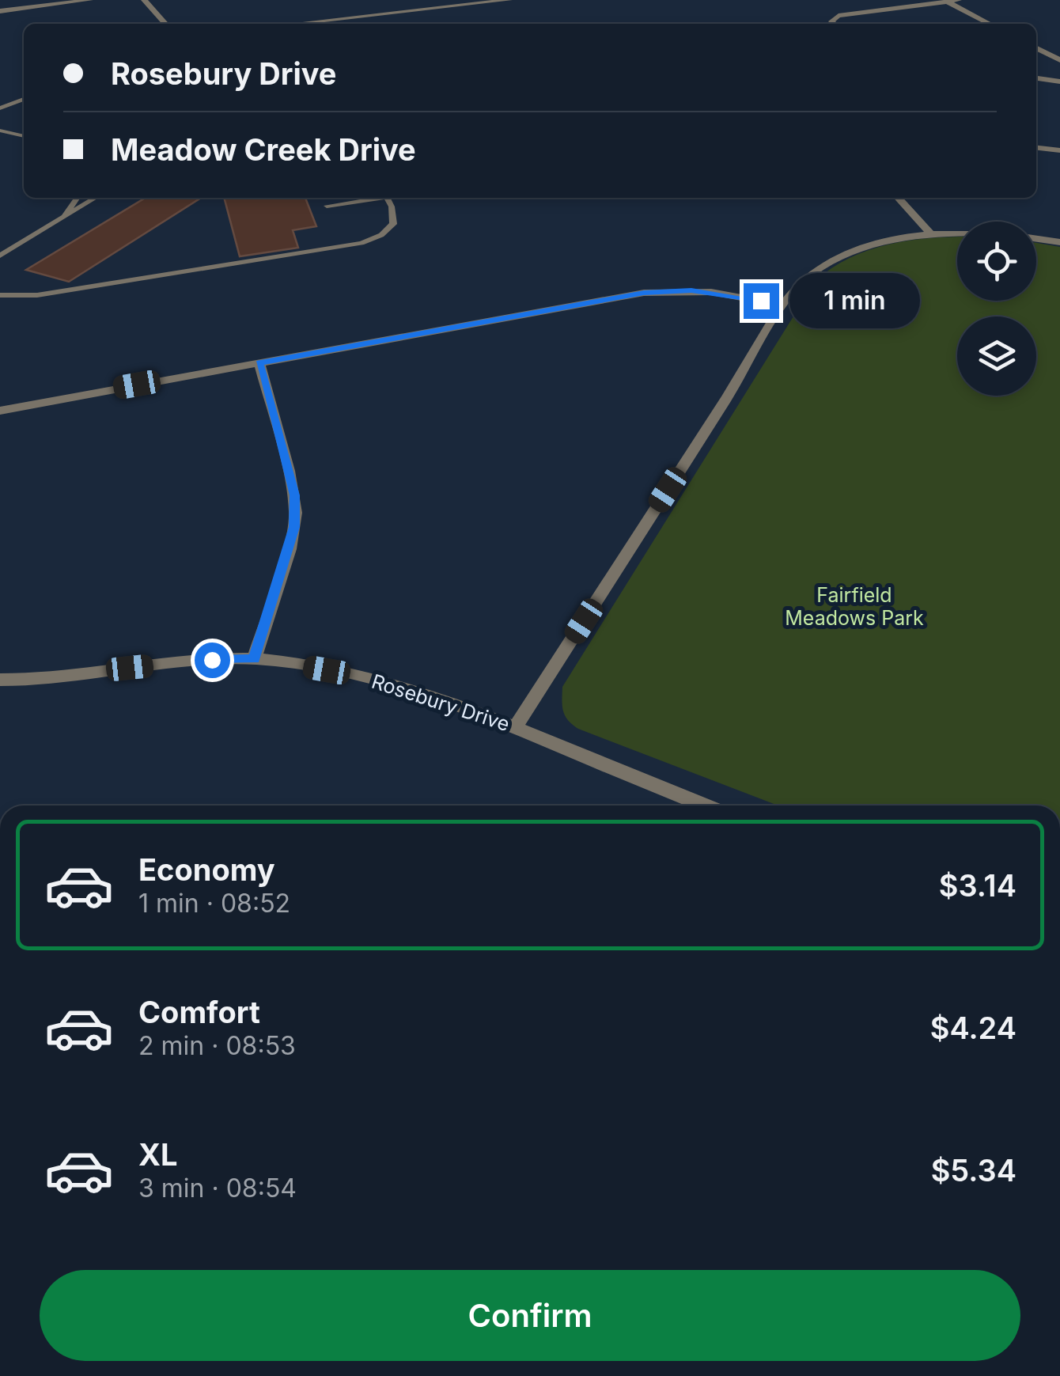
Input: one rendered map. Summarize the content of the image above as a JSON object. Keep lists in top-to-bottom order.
{
  "streets": {
    "street": ["Rosebury Drive"]
  },
  "parks": ["Fairfield Meadows Park"],
  "page": {
    "banner": ["Rosebury Drive", "Meadow Creek Drive"],
    "bubble": "1 min",
    "list": [
      {
        "name": "Economy",
        "note": "1 min · 08:52",
        "value": "$3.14"
      },
      {
        "name": "Comfort",
        "note": "2 min · 08:53",
        "value": "$4.24"
      },
      {
        "name": "XL",
        "note": "3 min · 08:54",
        "value": "$5.34"
      }
    ],
    "buttons": "Confirm"
  }
}
